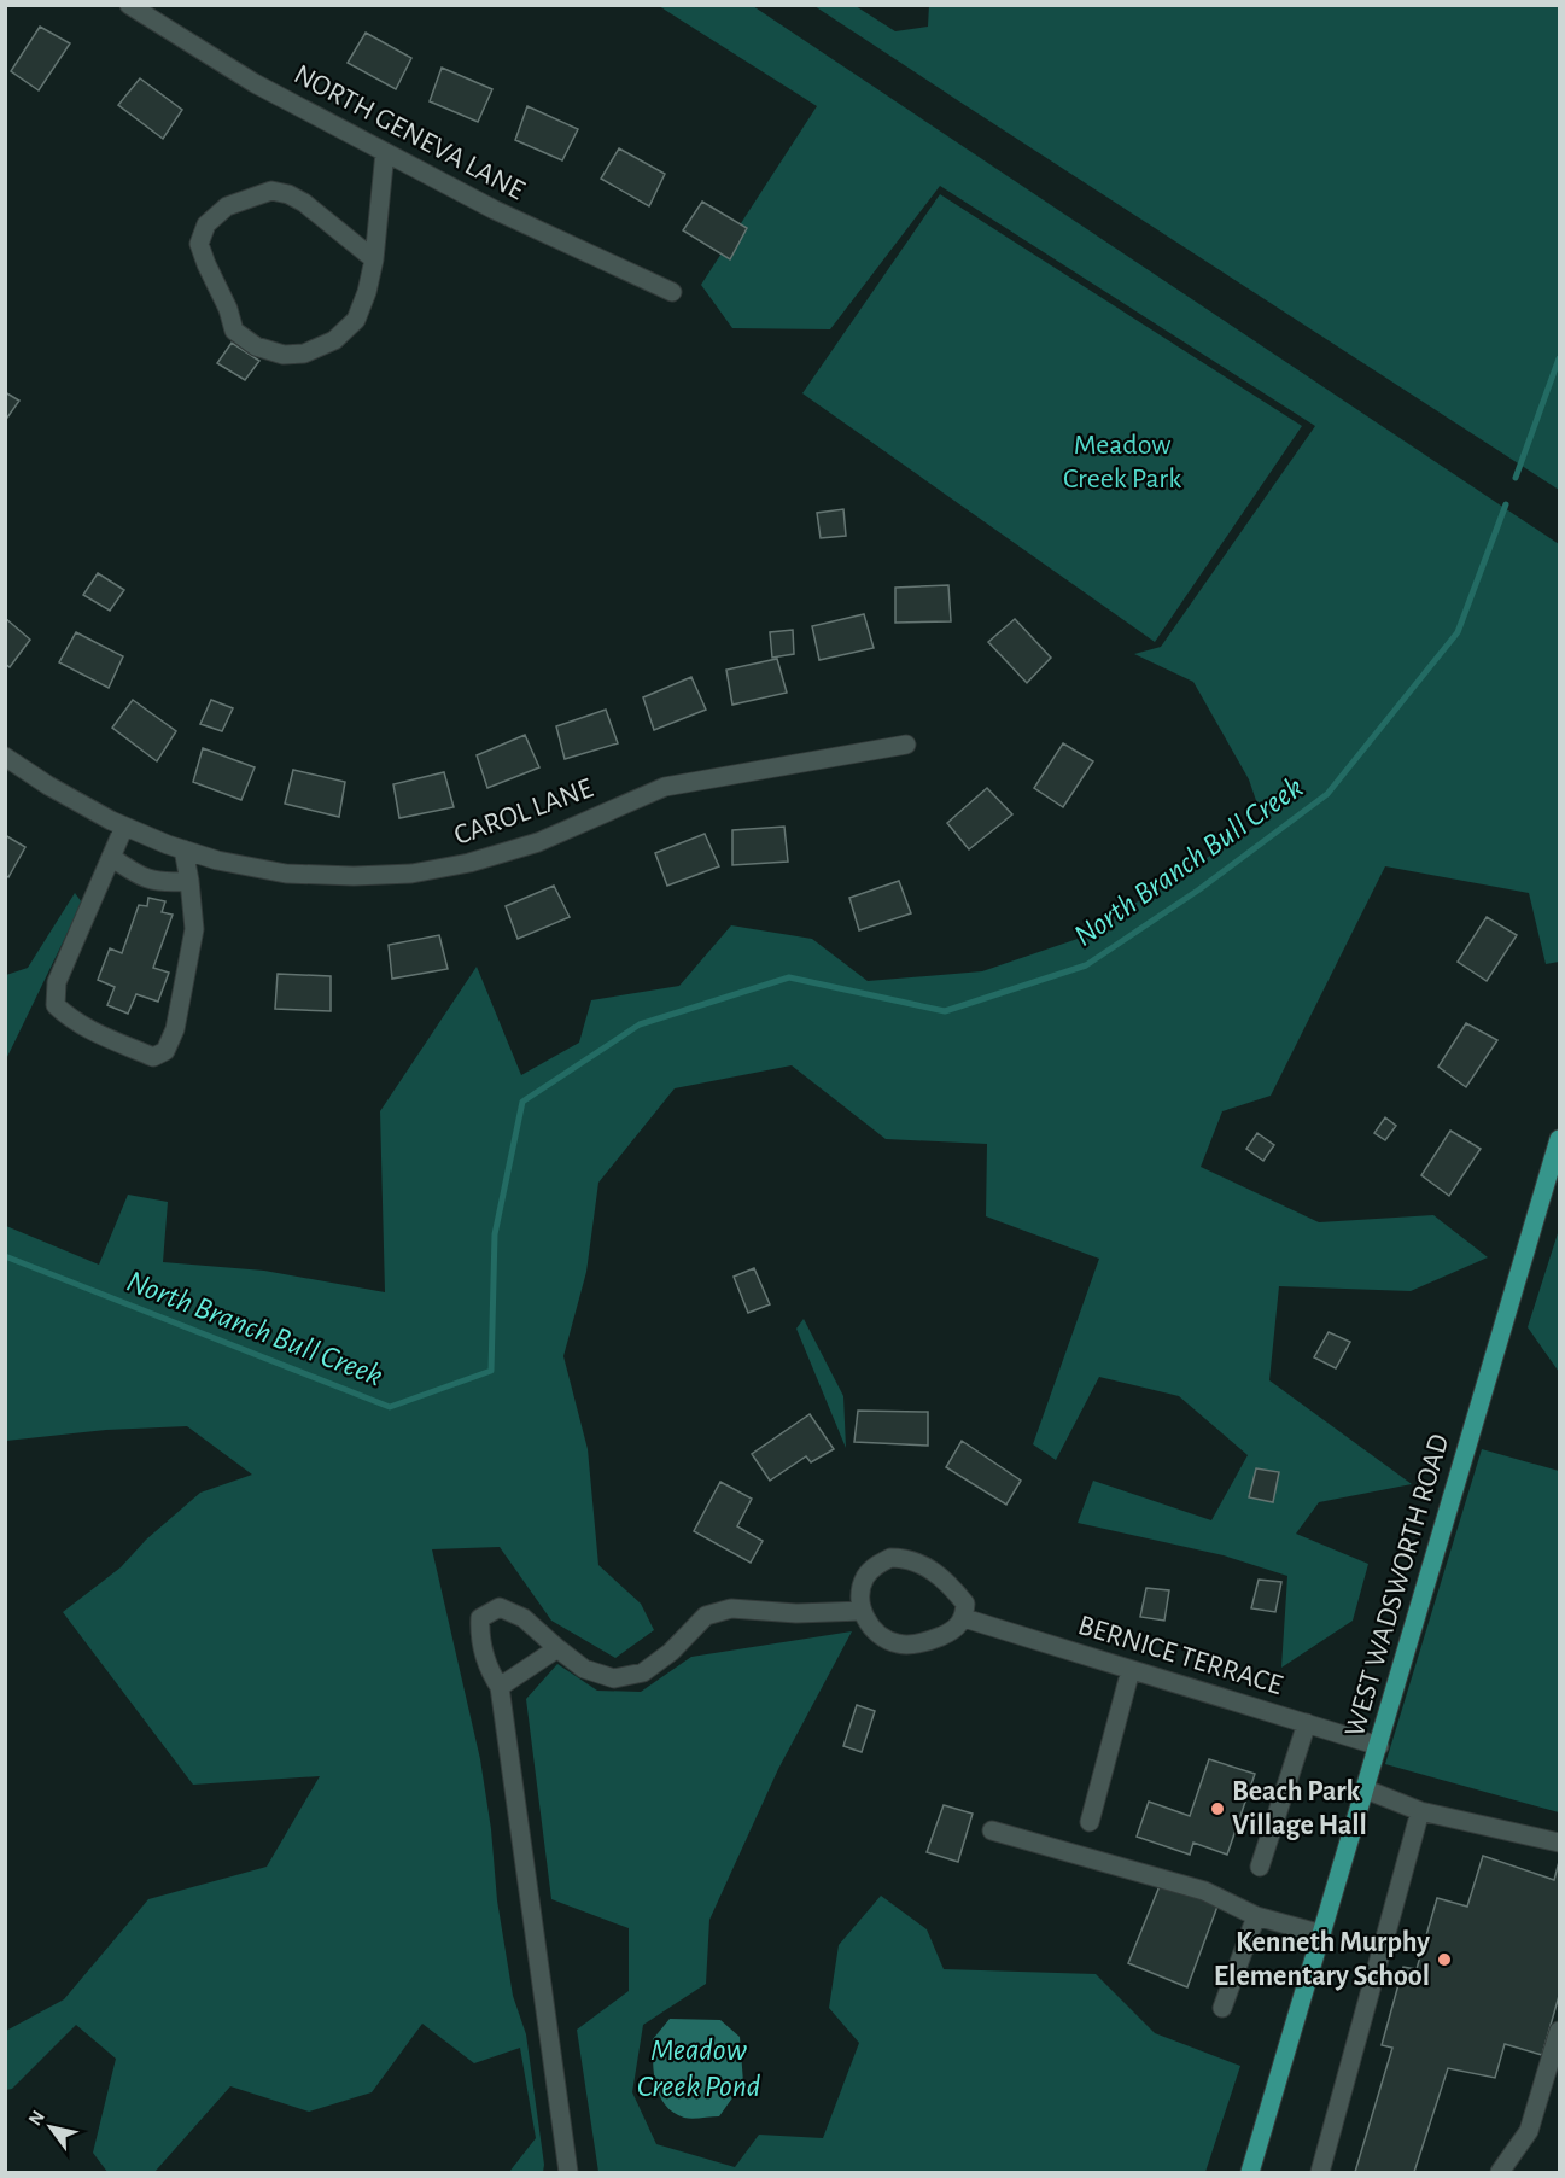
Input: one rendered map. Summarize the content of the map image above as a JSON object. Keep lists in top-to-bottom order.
{
  "streets": {
    "main road": ["WEST WADSWORTH ROAD"],
    "street": ["NORTH GENEVA LANE", "CAROL LANE", "BERNICE TERRACE"]
  },
  "crossings": [
    ["WEST WADSWORTH ROAD", "BERNICE TERRACE"]
  ],
  "water": ["North Branch Bull Creek", "Meadow Creek Pond"],
  "parks": ["Meadow Creek Park"],
  "places": ["Beach Park Village Hall", "Kenneth Murphy Elementary School"],
  "north": "top left"
}
